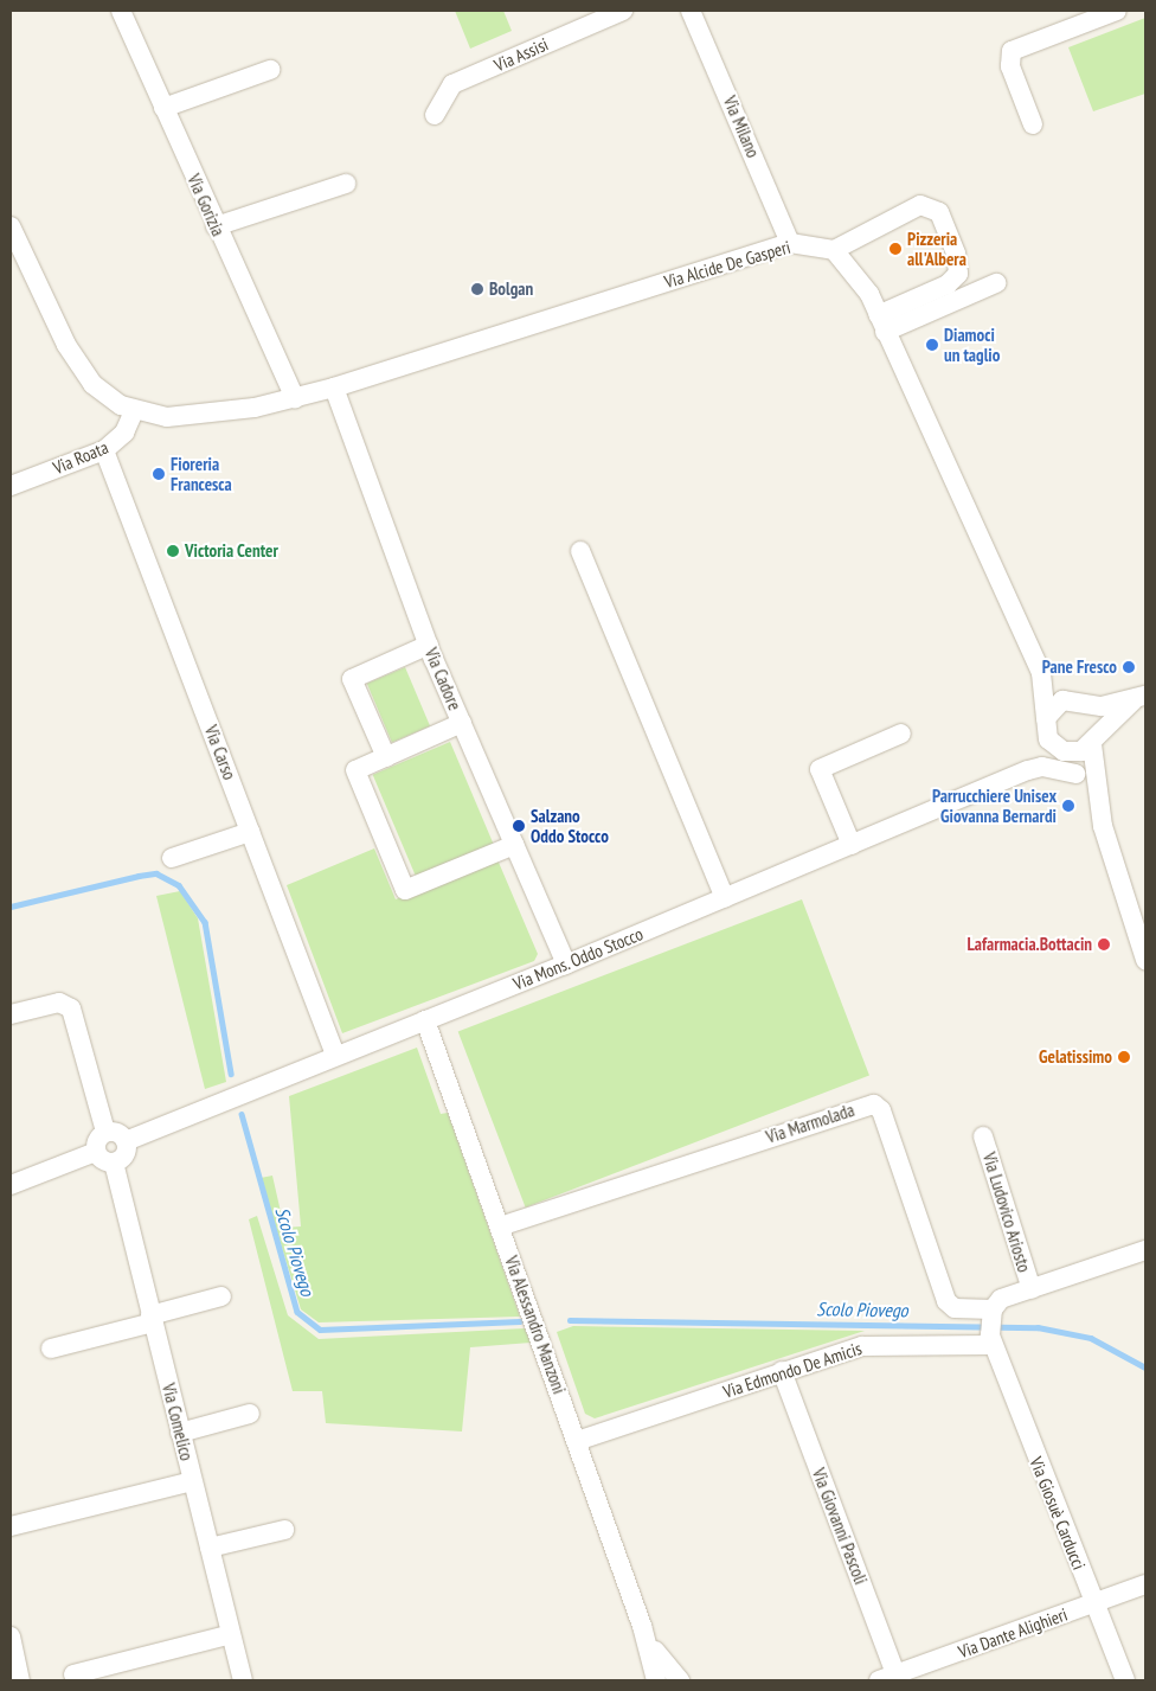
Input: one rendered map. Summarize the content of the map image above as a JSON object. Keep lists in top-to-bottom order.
{
  "streets": {
    "street": [
      "Via Assisi",
      "Via Milano",
      "Via Gorizia",
      "Via Alcide De Gasperi",
      "Via Roata",
      "Via Cadore",
      "Via Carso",
      "Via Mons. Oddo Stocco",
      "Via Marmolada",
      "Via Ludovico Ariosto",
      "Via Alessandro Manzoni",
      "Via Edmondo De Amicis",
      "Via Comelico",
      "Via Giosuè Carducci",
      "Via Giovanni Pascoli",
      "Via Dante Alighieri"
    ]
  },
  "crossings": [
    ["Via Milano", "Via Alcide De Gasperi"],
    ["Via Alcide De Gasperi", "Via Cadore"],
    ["Via Roata", "Via Carso"],
    ["Via Cadore", "Via Mons. Oddo Stocco"],
    ["Via Carso", "Via Mons. Oddo Stocco"],
    ["Via Mons. Oddo Stocco", "Via Alessandro Manzoni"],
    ["Via Mons. Oddo Stocco", "Via Comelico"],
    ["Via Marmolada", "Via Alessandro Manzoni"],
    ["Via Marmolada", "Via Edmondo De Amicis"],
    ["Via Marmolada", "Via Giosuè Carducci"],
    ["Via Alessandro Manzoni", "Via Edmondo De Amicis"],
    ["Via Edmondo De Amicis", "Via Giosuè Carducci"],
    ["Via Edmondo De Amicis", "Via Giovanni Pascoli"],
    ["Via Giosuè Carducci", "Via Dante Alighieri"],
    ["Via Giovanni Pascoli", "Via Dante Alighieri"]
  ],
  "water": ["Scolo Piovego"],
  "places": [
    "Pizzeria all'Albera",
    "Bolgan",
    "Diamoci un taglio",
    "Fioreria Francesca",
    "Victoria Center",
    "Pane Fresco",
    "Parrucchiere Unisex Giovanna Bernardi",
    "Salzano Oddo Stocco",
    "Lafarmacia.Bottacin",
    "Gelatissimo"
  ]
}
